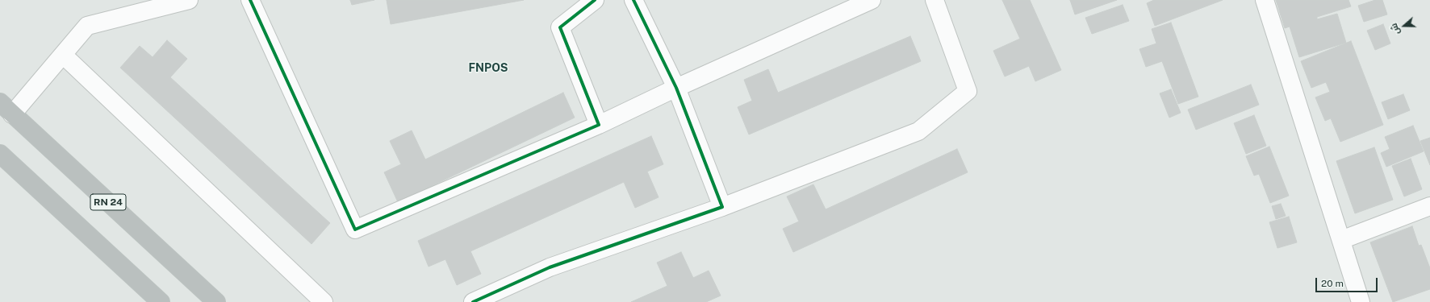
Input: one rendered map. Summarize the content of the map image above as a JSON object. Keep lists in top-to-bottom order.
{
  "streets": {
    "highway": ["RN 24"]
  },
  "districts": ["FNPOS"],
  "scale_bar": "20 m",
  "north": "left"
}
